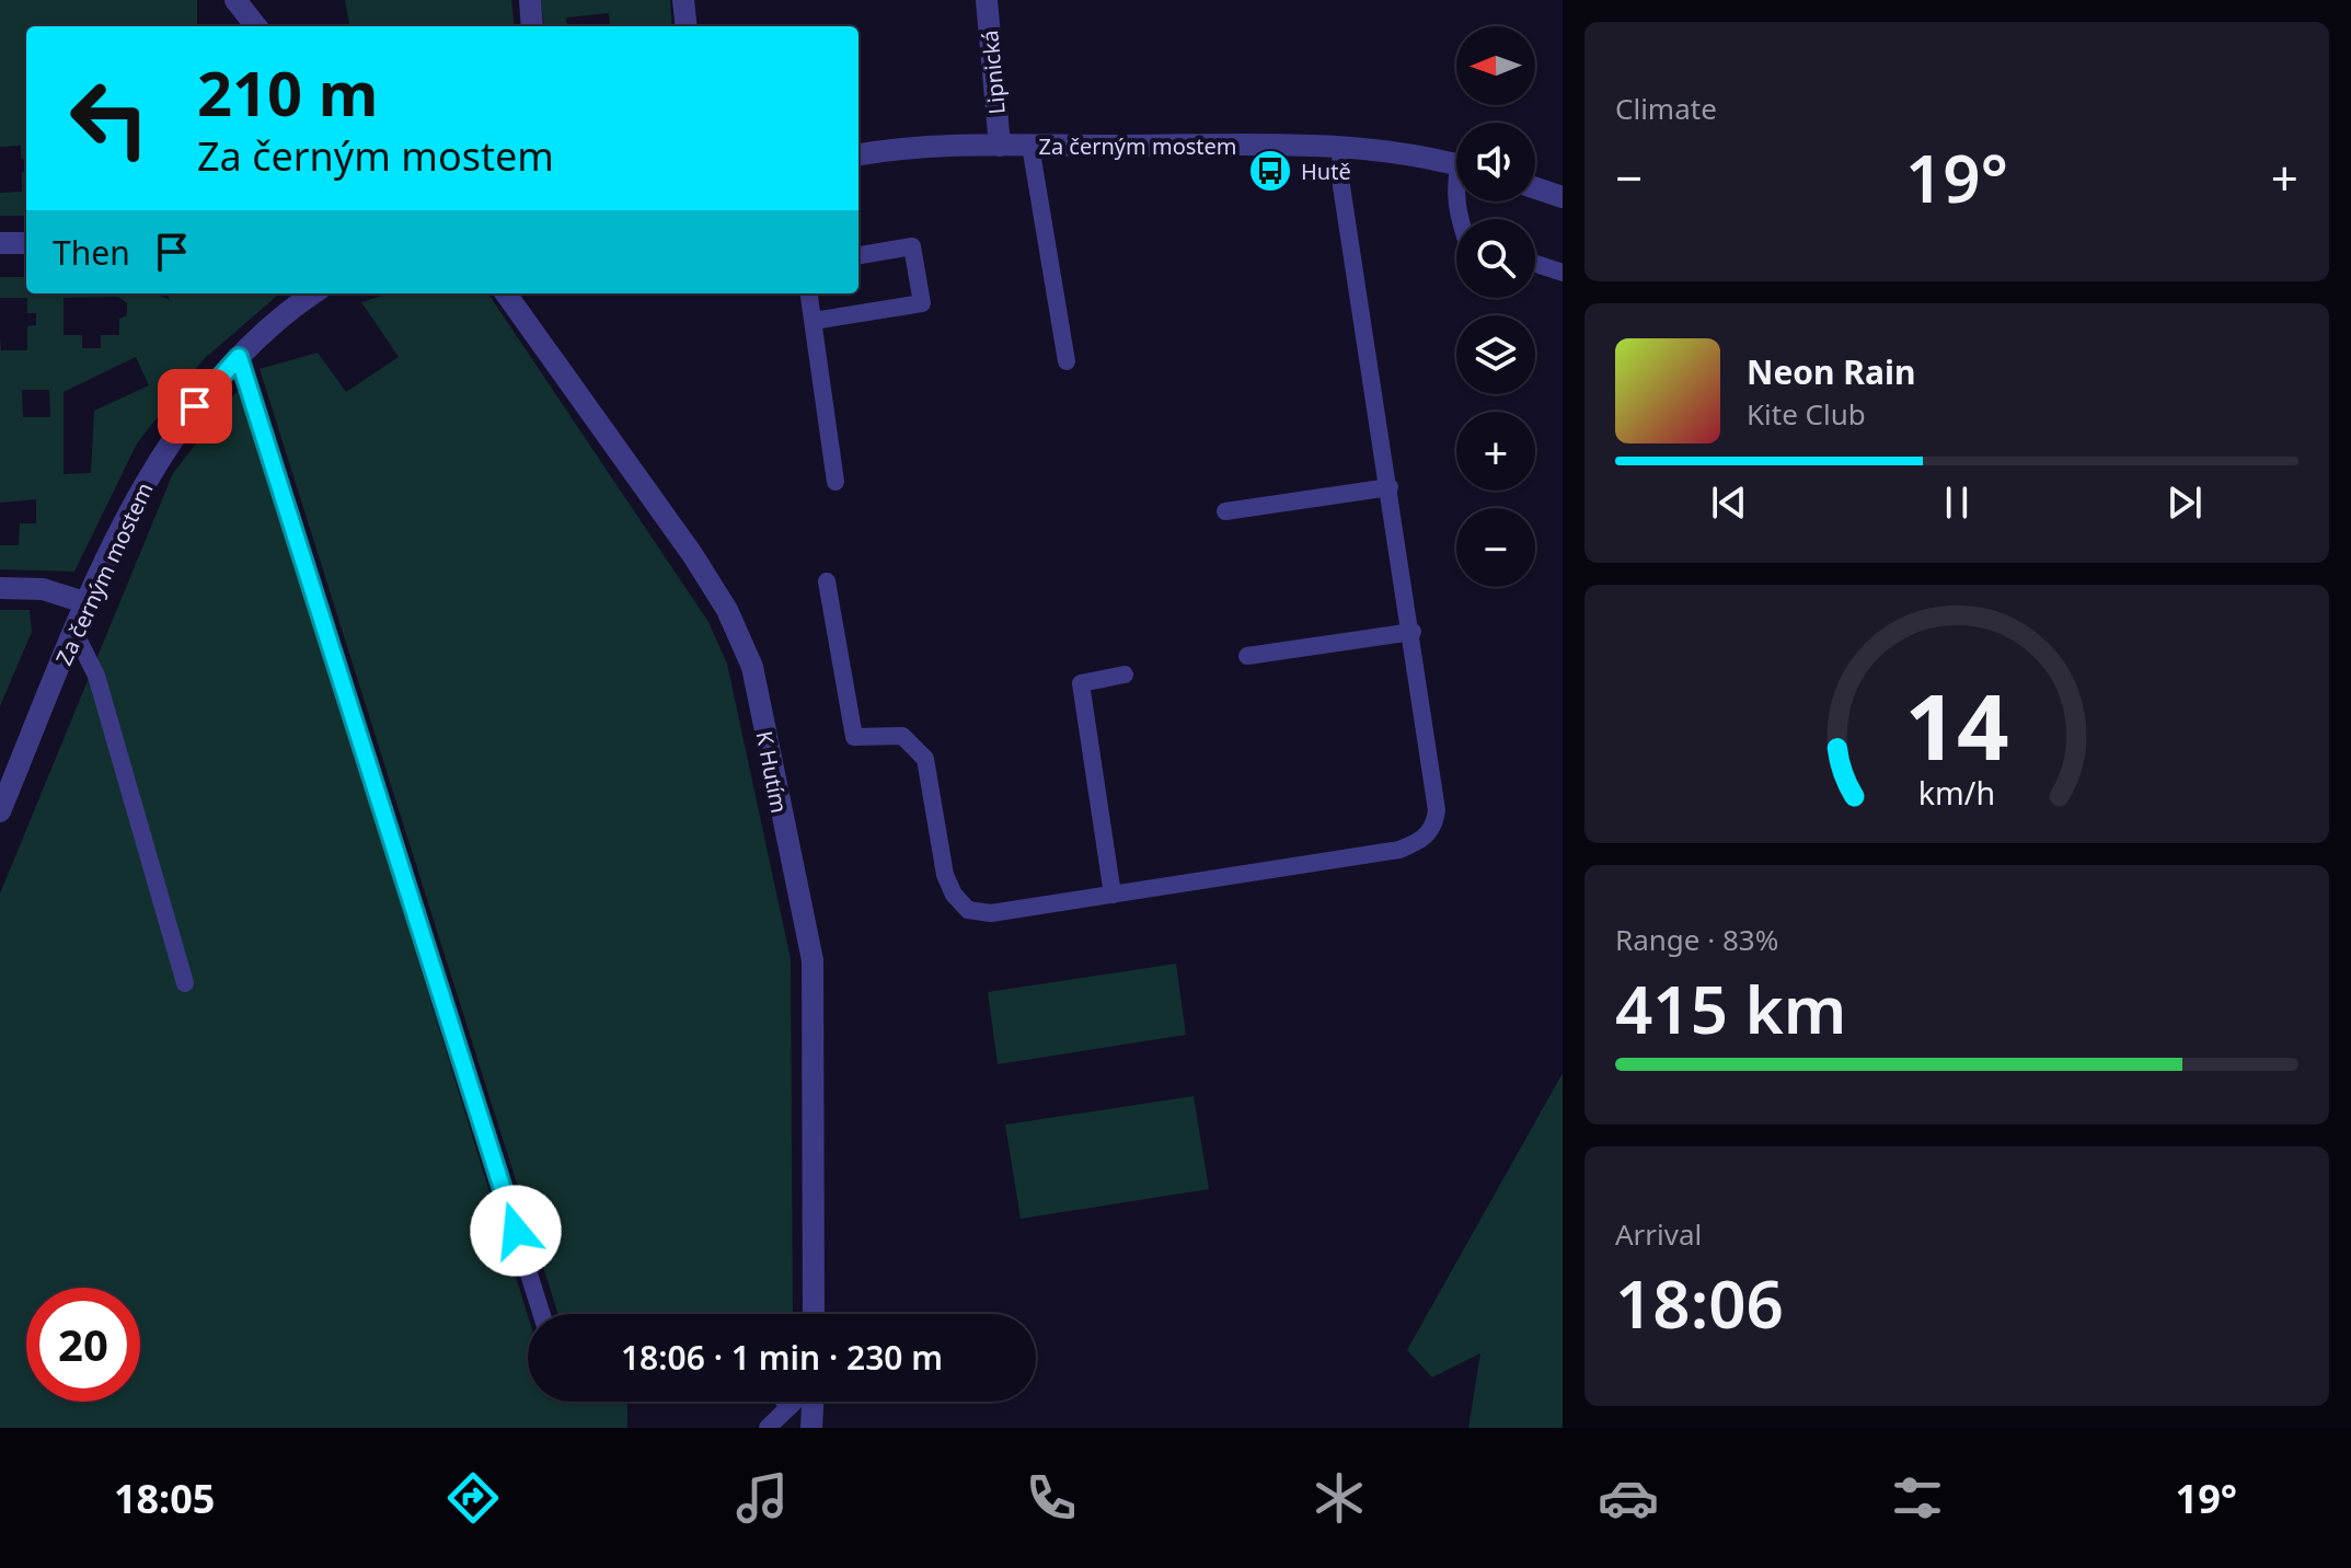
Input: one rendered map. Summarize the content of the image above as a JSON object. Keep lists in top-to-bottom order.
{
  "streets": {
    "street": ["Lipnická", "Za černým mostem", "K Hutím"]
  },
  "crossings": [
    ["Lipnická", "Za černým mostem"]
  ],
  "places": {
    "bus stop": ["Hutě"]
  },
  "north": "left",
  "page": {
    "tile": [
      "Climate",
      ["Range · 83%", "415 km"],
      ["Arrival", "18:06"]
    ],
    "map_buttons": ["+", "−"],
    "turn": ["210 m", "Za černým mostem"],
    "heat": ["−", "19°", "+"],
    "then": "Then",
    "song": ["Neon Rain", "Kite Club"],
    "limit": "20",
    "trip": "18:06 · 1 min · 230 m",
    "tabs": ["18:05", "19°"],
    "gauge": ["14", "km/h"]
  }
}
